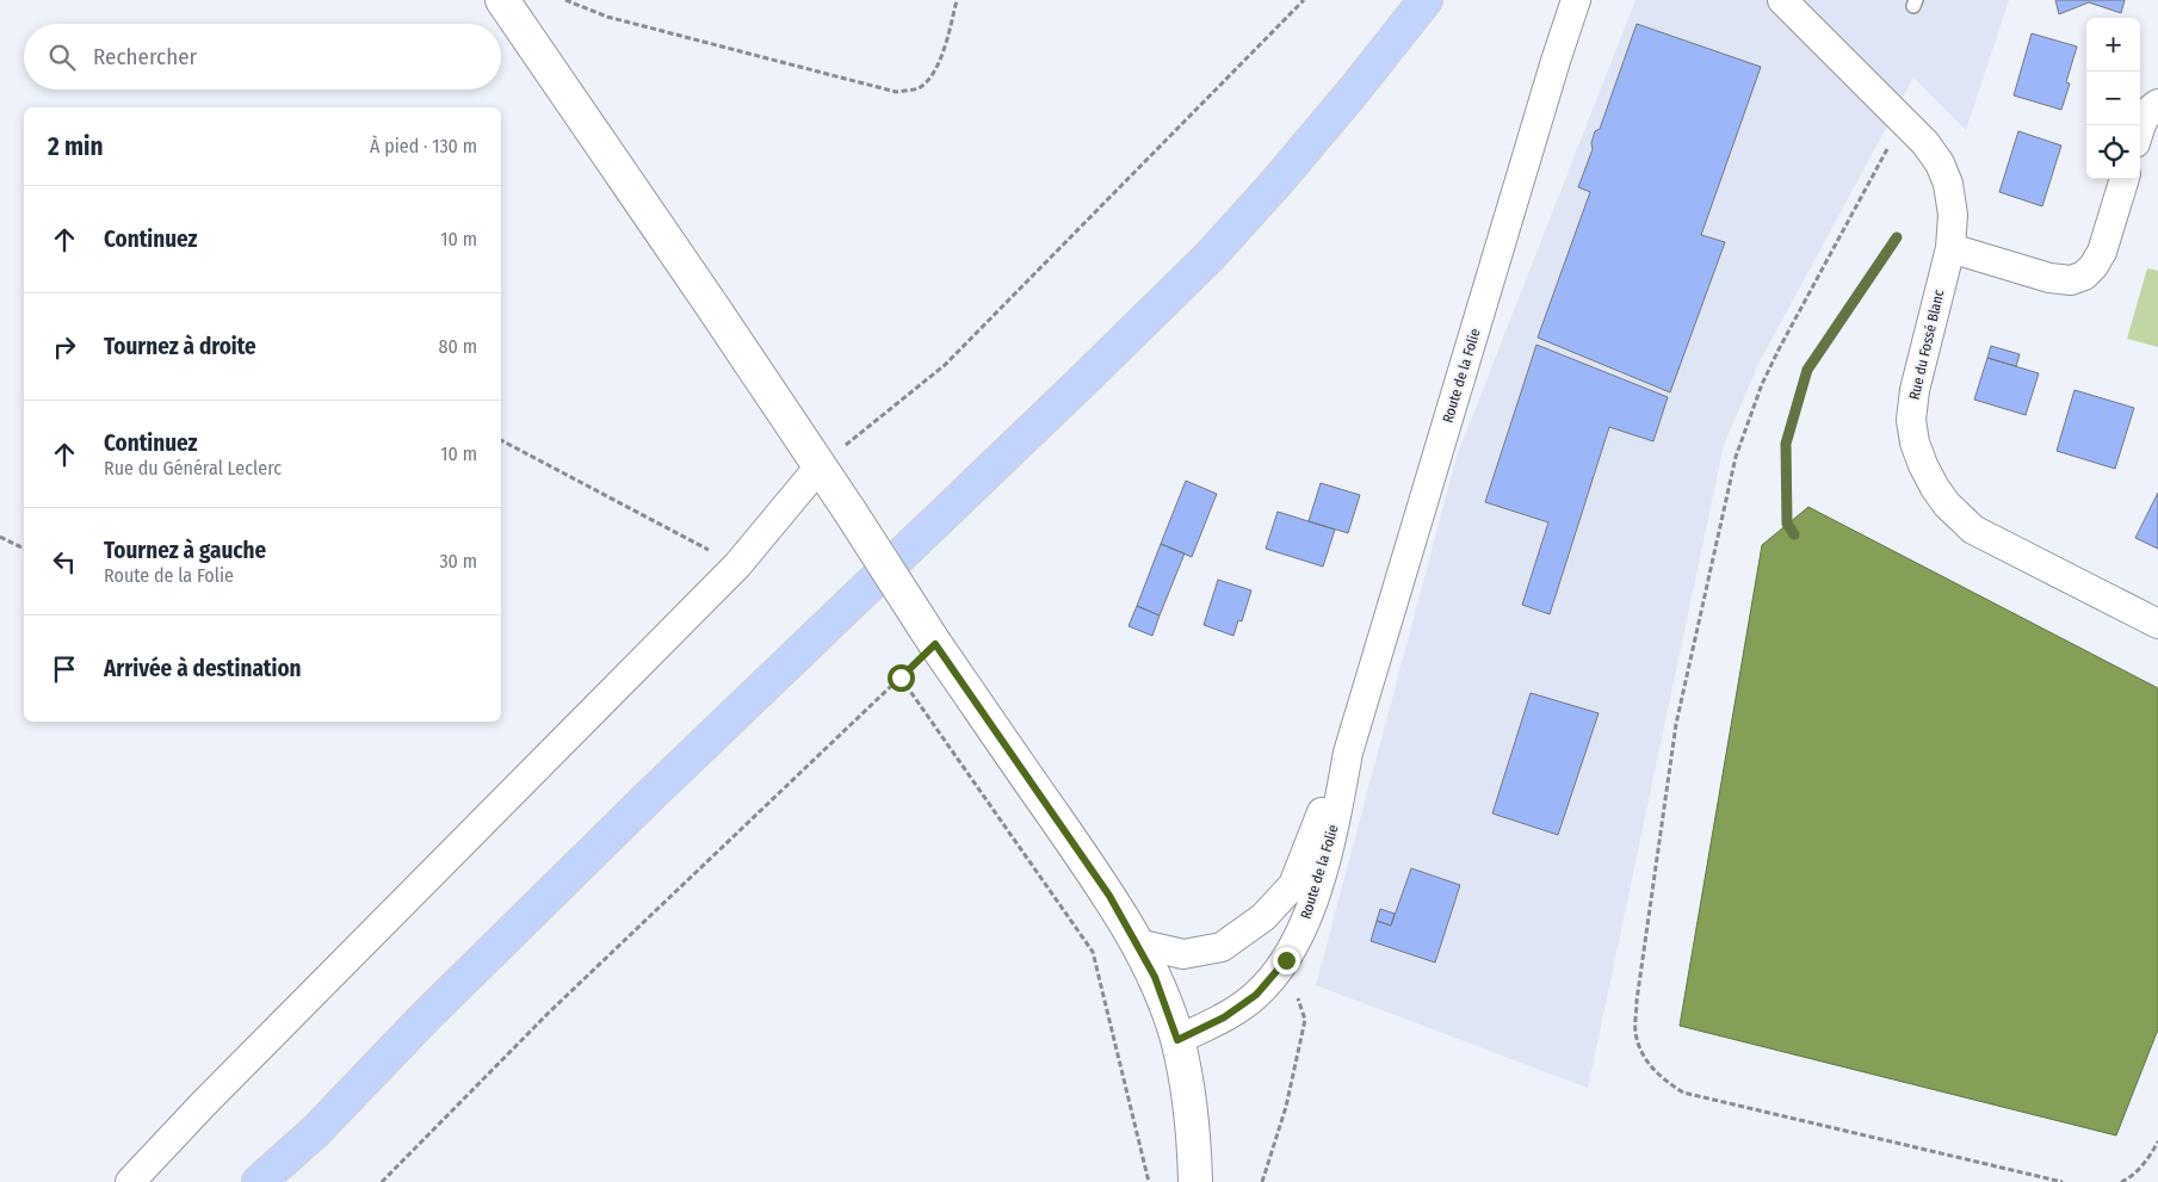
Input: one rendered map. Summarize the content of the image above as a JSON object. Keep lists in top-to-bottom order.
{
  "streets": {
    "street": ["Rue du Fossé Blanc", "Route de la Folie"]
  },
  "page": {
    "map_buttons": ["+", "−"],
    "search": "Rechercher",
    "heading": ["2 min", "À pied · 130 m"],
    "list": [
      ["Continuez", "10 m"],
      ["Tournez à droite", "80 m"],
      ["Continuez", "Rue du Général Leclerc", "10 m"],
      ["Tournez à gauche", "Route de la Folie", "30 m"],
      "Arrivée à destination"
    ]
  }
}
